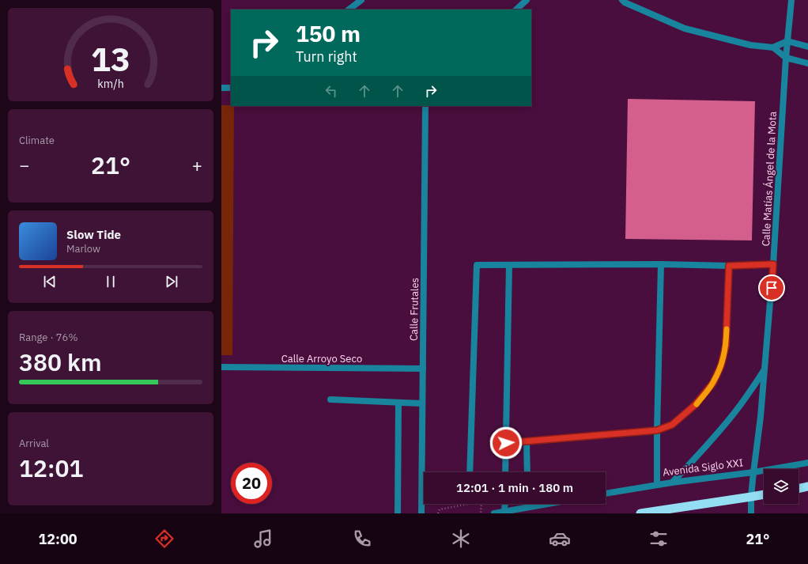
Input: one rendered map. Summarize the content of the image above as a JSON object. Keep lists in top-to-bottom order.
{
  "streets": {
    "street": [
      "Calle Matías Ángel de la Mota",
      "Calle Frutales",
      "Calle Arroyo Seco",
      "Avenida Siglo XXI"
    ]
  },
  "crossings": [
    ["Calle Matías Ángel de la Mota", "Avenida Siglo XXI"],
    ["Calle Frutales", "Calle Arroyo Seco"]
  ],
  "page": {
    "turn": ["150 m", "Turn right"],
    "tile": [
      "Climate",
      ["Range · 76%", "380 km"],
      ["Arrival", "12:01"]
    ],
    "heat": ["−", "21°", "+"],
    "song": ["Slow Tide", "Marlow"],
    "limit": "20",
    "trip": "12:01 · 1 min · 180 m",
    "tabs": ["12:00", "21°"],
    "gauge": ["13", "km/h"]
  }
}
